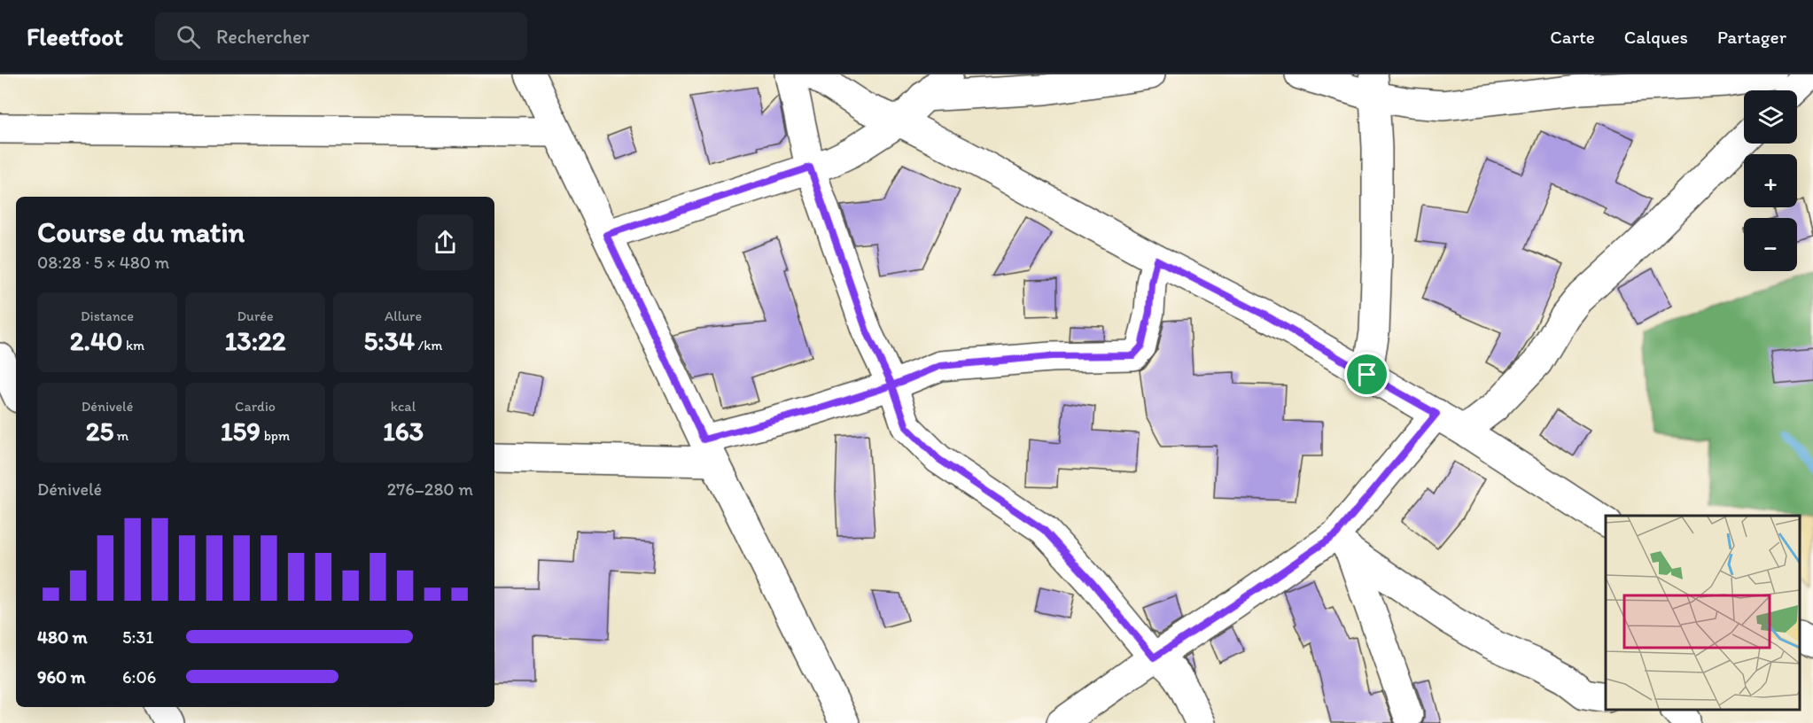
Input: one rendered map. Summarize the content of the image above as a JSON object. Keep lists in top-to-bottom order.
{
  "page": {
    "header": "Fleetfoot",
    "search": "Rechercher",
    "nav": ["Carte", "Calques", "Partager"],
    "map_buttons": ["+", "−"],
    "heading": ["Course du matin", "08:28 · 5 × 480 m"],
    "stats": [
      ["Distance", "2.40 km"],
      ["Durée", "13:22"],
      ["Allure", "5:34 /km"],
      ["Dénivelé", "25 m"],
      ["Cardio", "159 bpm"],
      ["kcal", "163"]
    ],
    "chart": ["Dénivelé", "276–280 m"],
    "list": [
      {
        "name": "480 m",
        "note": "5:31"
      },
      {
        "name": "960 m",
        "note": "6:06"
      }
    ]
  }
}
